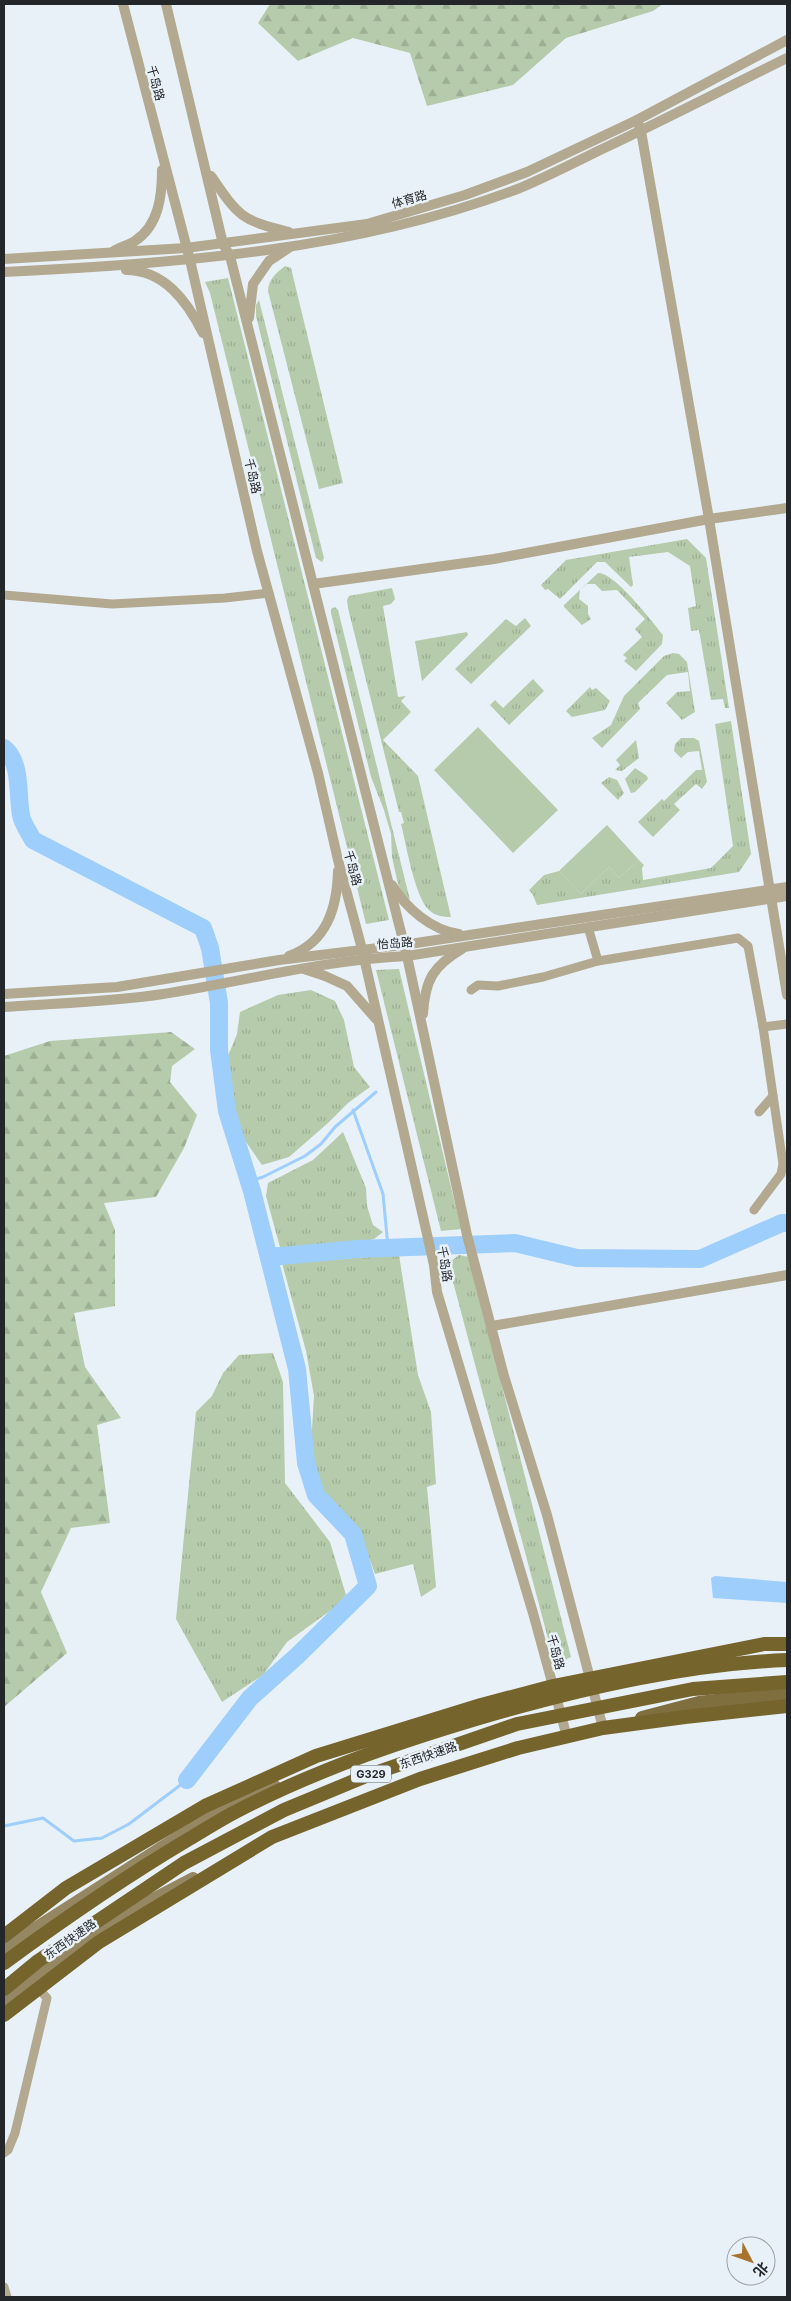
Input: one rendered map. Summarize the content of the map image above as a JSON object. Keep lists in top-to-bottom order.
{
  "streets": {
    "highway": ["东西快速路", "G329"],
    "street": ["千岛路", "体育路", "怡岛路"]
  },
  "crossings": [
    ["千岛路", "体育路"],
    ["千岛路", "怡岛路"]
  ],
  "north": "bottom right"
}
